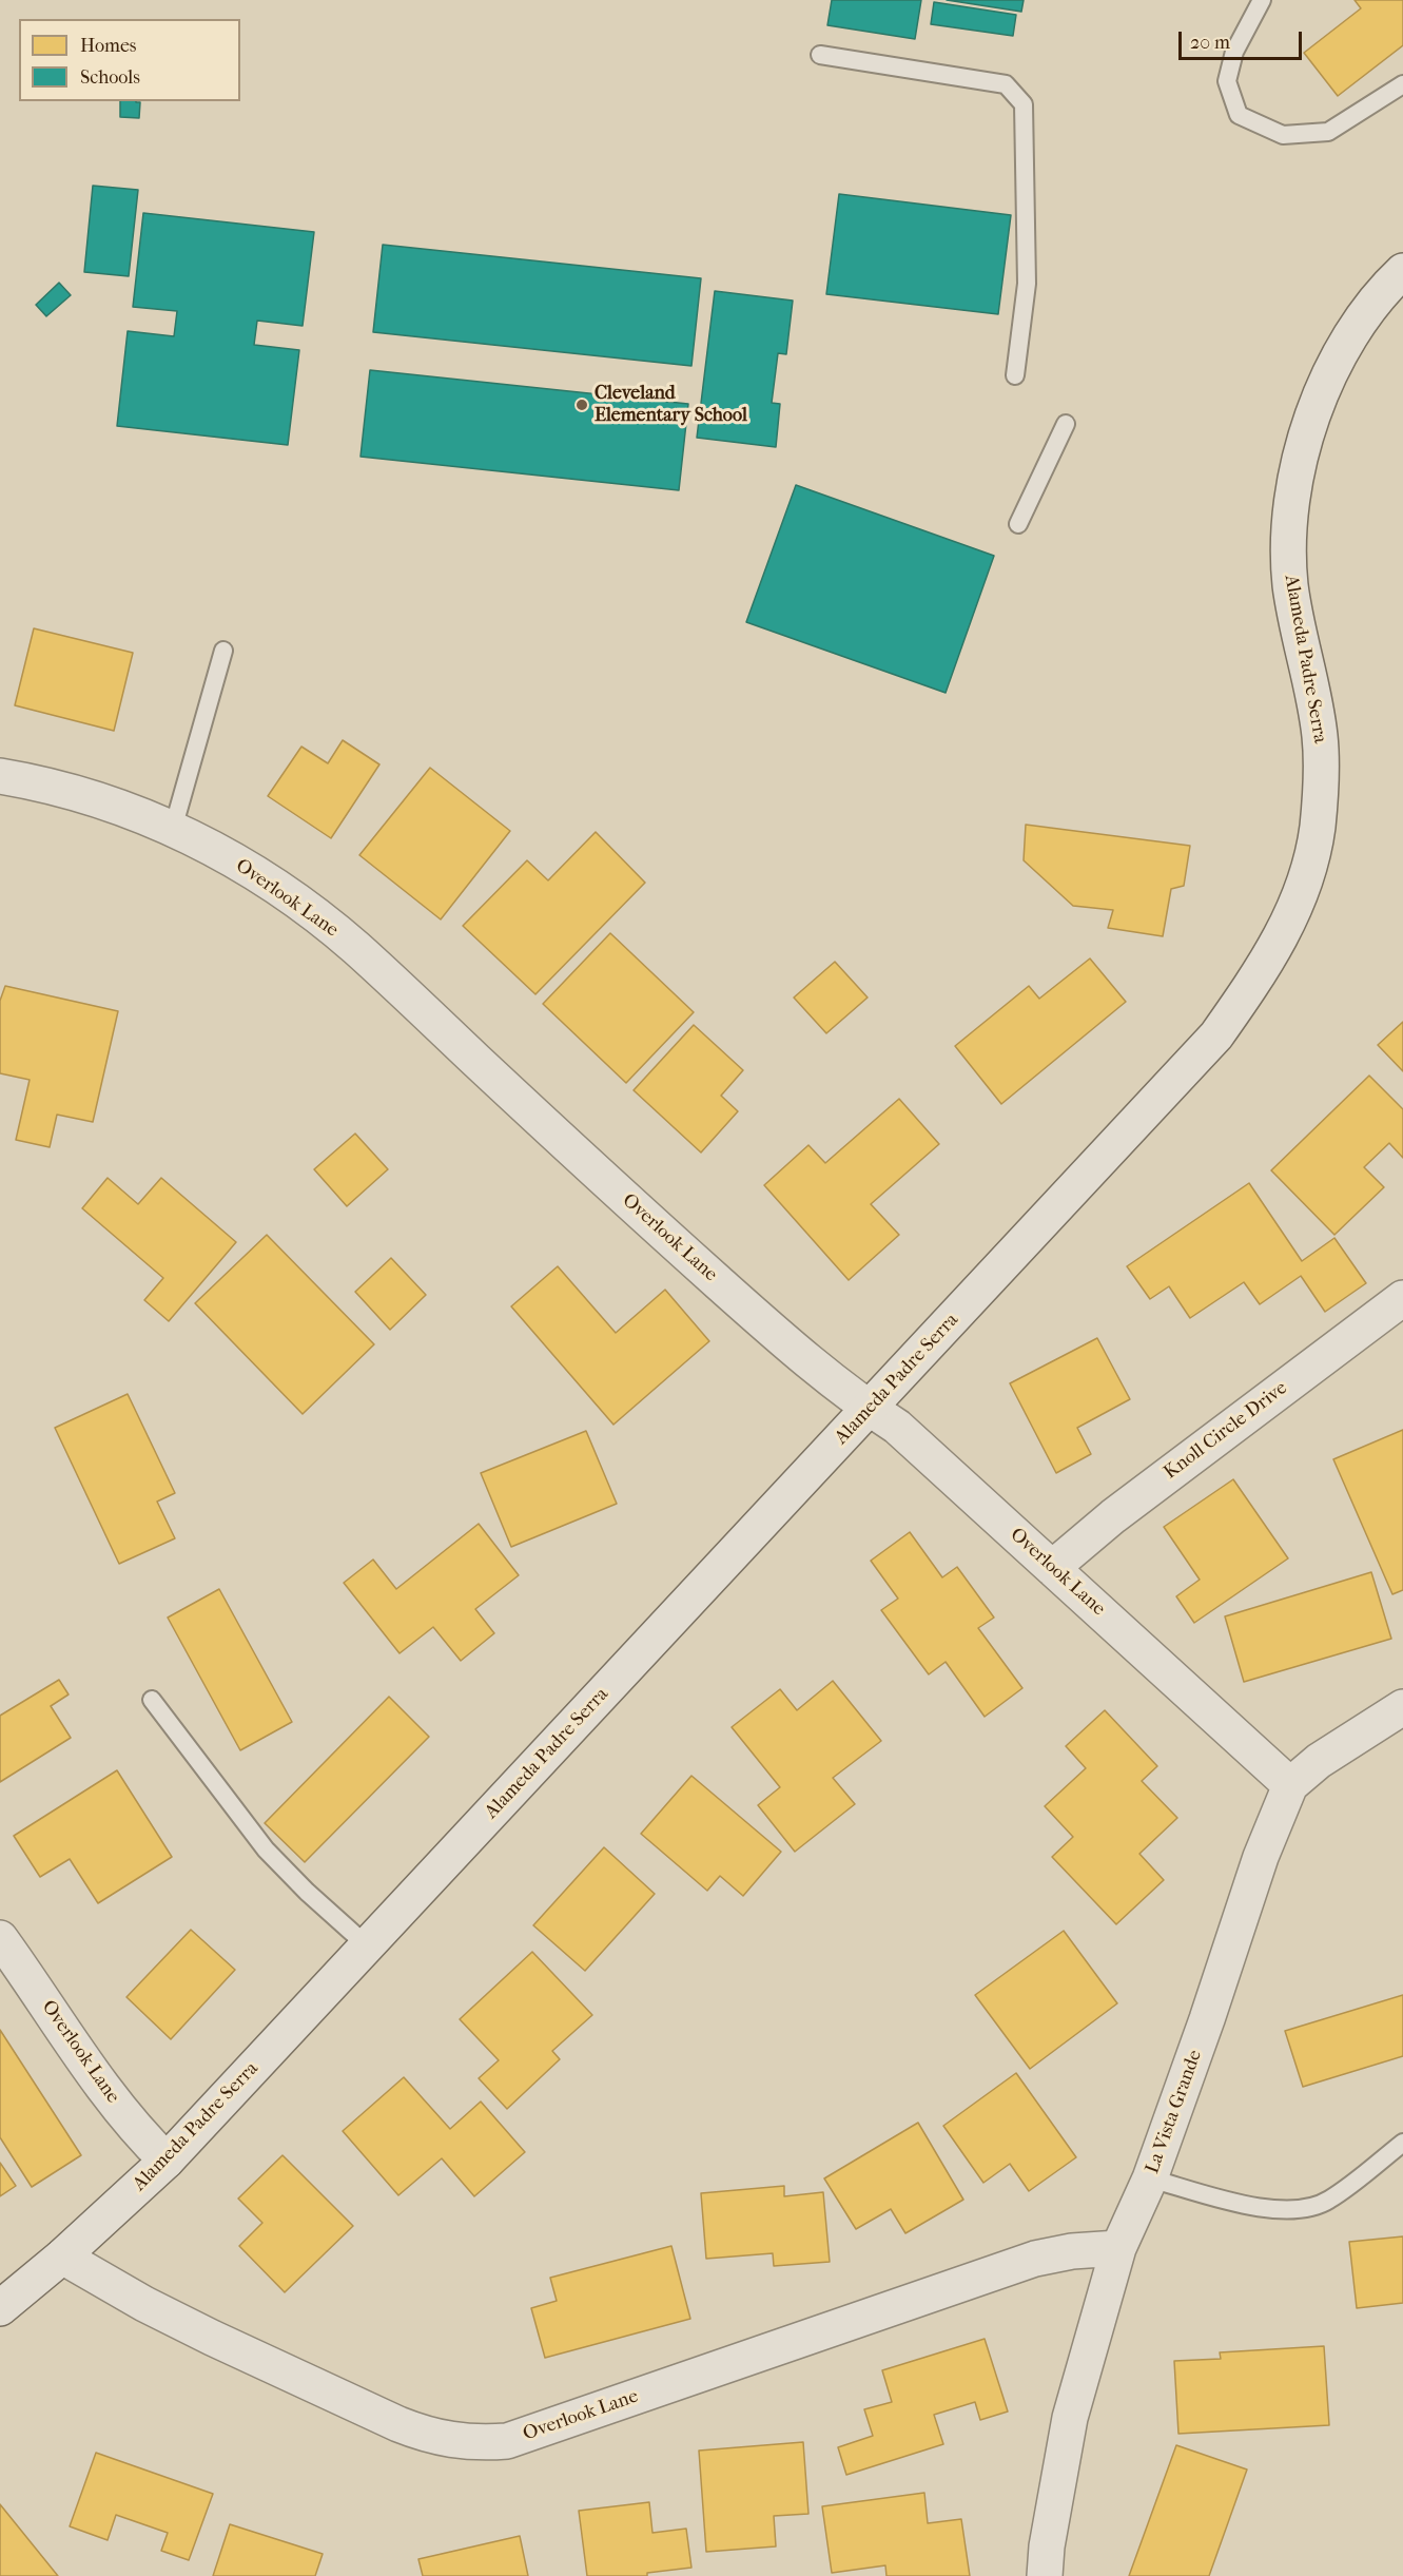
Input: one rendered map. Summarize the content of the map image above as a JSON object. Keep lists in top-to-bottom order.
{
  "streets": {
    "street": [
      "Alameda Padre Serra",
      "Overlook Lane",
      "Knoll Circle Drive",
      "La Vista Grande"
    ]
  },
  "crossings": [
    ["Alameda Padre Serra", "Overlook Lane"],
    ["Overlook Lane", "Knoll Circle Drive"],
    ["Overlook Lane", "La Vista Grande"]
  ],
  "places": ["Cleveland Elementary School"],
  "legend": ["Homes", "Schools"],
  "scale_bar": "20 m"
}
